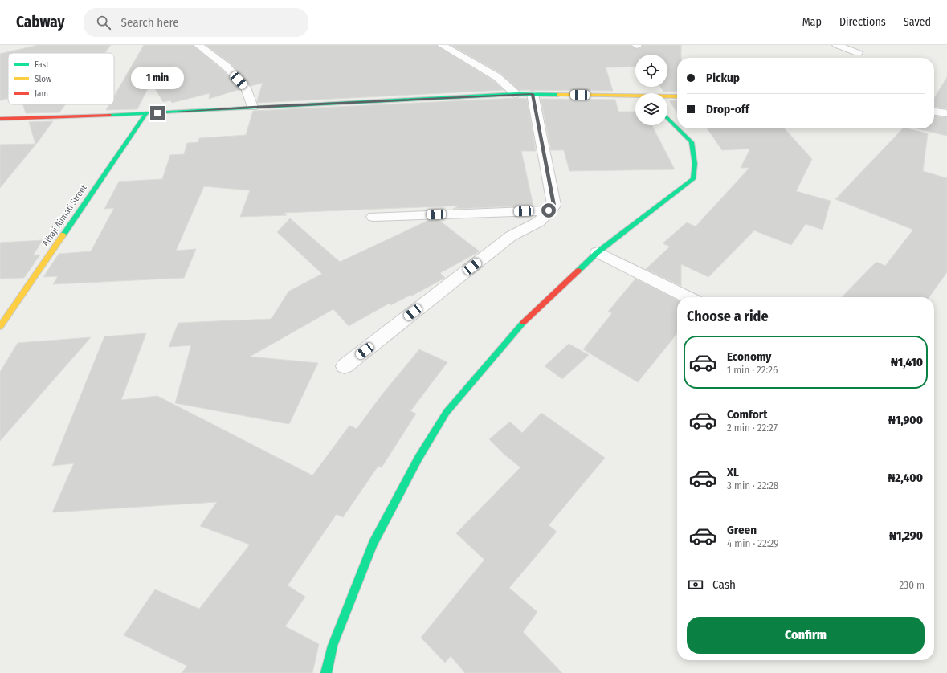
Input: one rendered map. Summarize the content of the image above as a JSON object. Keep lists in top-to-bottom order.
{
  "streets": {
    "street": ["Alhaji Ajimati Street"]
  },
  "legend": ["Fast", "Slow", "Jam"],
  "page": {
    "header": "Cabway",
    "search": "Search here",
    "nav": ["Map", "Directions", "Saved"],
    "banner": ["Pickup", "Drop-off"],
    "bubble": "1 min",
    "heading": "Choose a ride",
    "list": [
      {
        "name": "Economy",
        "note": "1 min · 22:26",
        "value": "₦1,410"
      },
      {
        "name": "Comfort",
        "note": "2 min · 22:27",
        "value": "₦1,900"
      },
      {
        "name": "XL",
        "note": "3 min · 22:28",
        "value": "₦2,400"
      },
      {
        "name": "Green",
        "note": "4 min · 22:29",
        "value": "₦1,290"
      }
    ],
    "pay": ["Cash", "230 m"],
    "buttons": "Confirm"
  }
}
